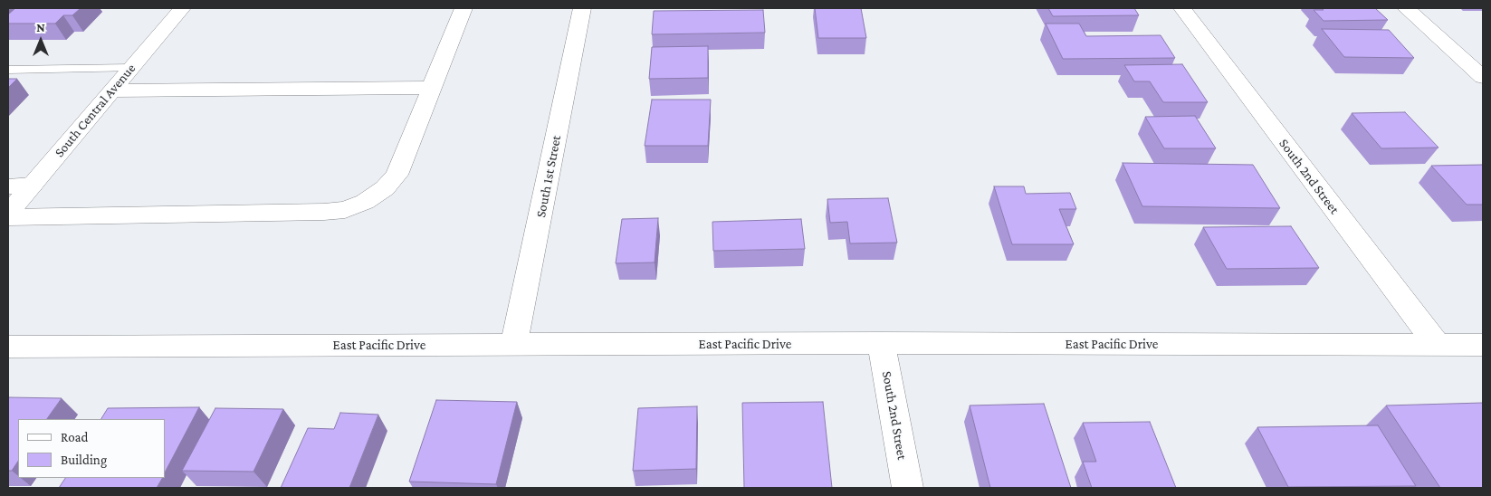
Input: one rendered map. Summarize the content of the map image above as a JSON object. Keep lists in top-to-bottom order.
{
  "streets": {
    "street": [
      "South Central Avenue",
      "South 1st Street",
      "South 2nd Street",
      "East Pacific Drive"
    ]
  },
  "crossings": [
    ["South 1st Street", "East Pacific Drive"],
    ["South 2nd Street", "East Pacific Drive"]
  ],
  "legend": ["Road", "Building"],
  "north": "top"
}
